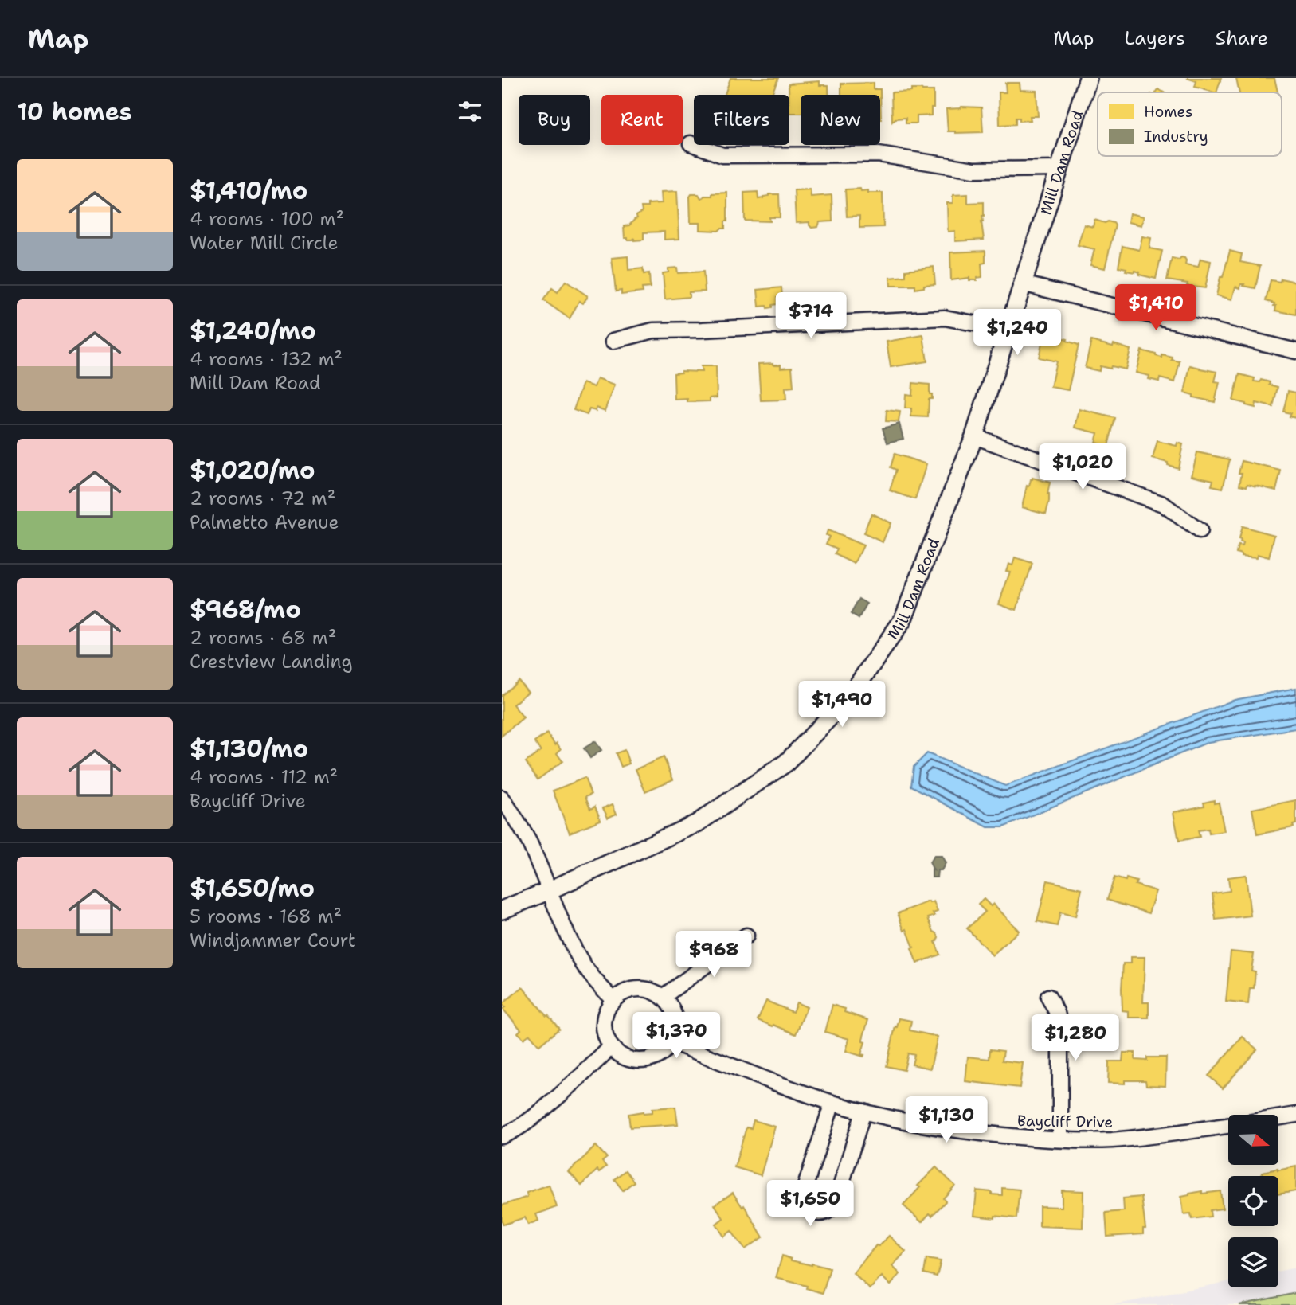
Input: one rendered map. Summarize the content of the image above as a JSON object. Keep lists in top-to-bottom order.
{
  "streets": {
    "street": ["Mill Dam Road", "Baycliff Drive"]
  },
  "legend": ["Homes", "Industry"],
  "north": "right",
  "page": {
    "header": "Map",
    "nav": ["Map", "Layers", "Share"],
    "heading": "10 homes",
    "chip": [
      "Buy",
      "Rent",
      "Filters",
      "New"
    ],
    "list": [
      {
        "name": "$1,410/mo",
        "note": "4 rooms · 100 m² · Water Mill Circle"
      },
      {
        "name": "$1,240/mo",
        "note": "4 rooms · 132 m² · Mill Dam Road"
      },
      {
        "name": "$1,020/mo",
        "note": "2 rooms · 72 m² · Palmetto Avenue"
      },
      {
        "name": "$968/mo",
        "note": "2 rooms · 68 m² · Crestview Landing"
      },
      {
        "name": "$1,130/mo",
        "note": "4 rooms · 112 m² · Baycliff Drive"
      },
      {
        "name": "$1,650/mo",
        "note": "5 rooms · 168 m² · Windjammer Court"
      }
    ],
    "price": [
      "$1,410",
      "$714",
      "$1,240",
      "$1,020",
      "$1,490",
      "$968",
      "$1,370",
      "$1,280",
      "$1,130",
      "$1,650"
    ]
  }
}
